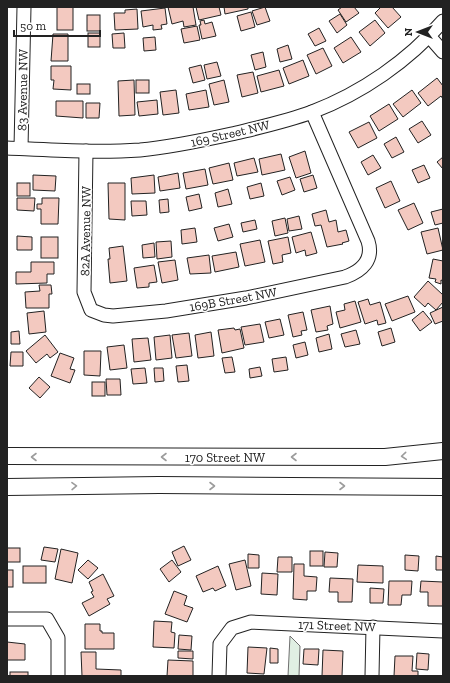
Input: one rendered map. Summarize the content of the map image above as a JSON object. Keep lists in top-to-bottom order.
{
  "streets": {
    "main road": ["170 Street NW"],
    "street": [
      "83 Avenue NW",
      "169 Street NW",
      "82A Avenue NW",
      "169B Street NW",
      "171 Street NW"
    ]
  },
  "crossings": [
    ["83 Avenue NW", "169 Street NW"],
    ["169 Street NW", "82A Avenue NW"],
    ["169 Street NW", "169B Street NW"],
    ["82A Avenue NW", "169B Street NW"]
  ],
  "scale_bar": "50 m",
  "north": "left"
}
